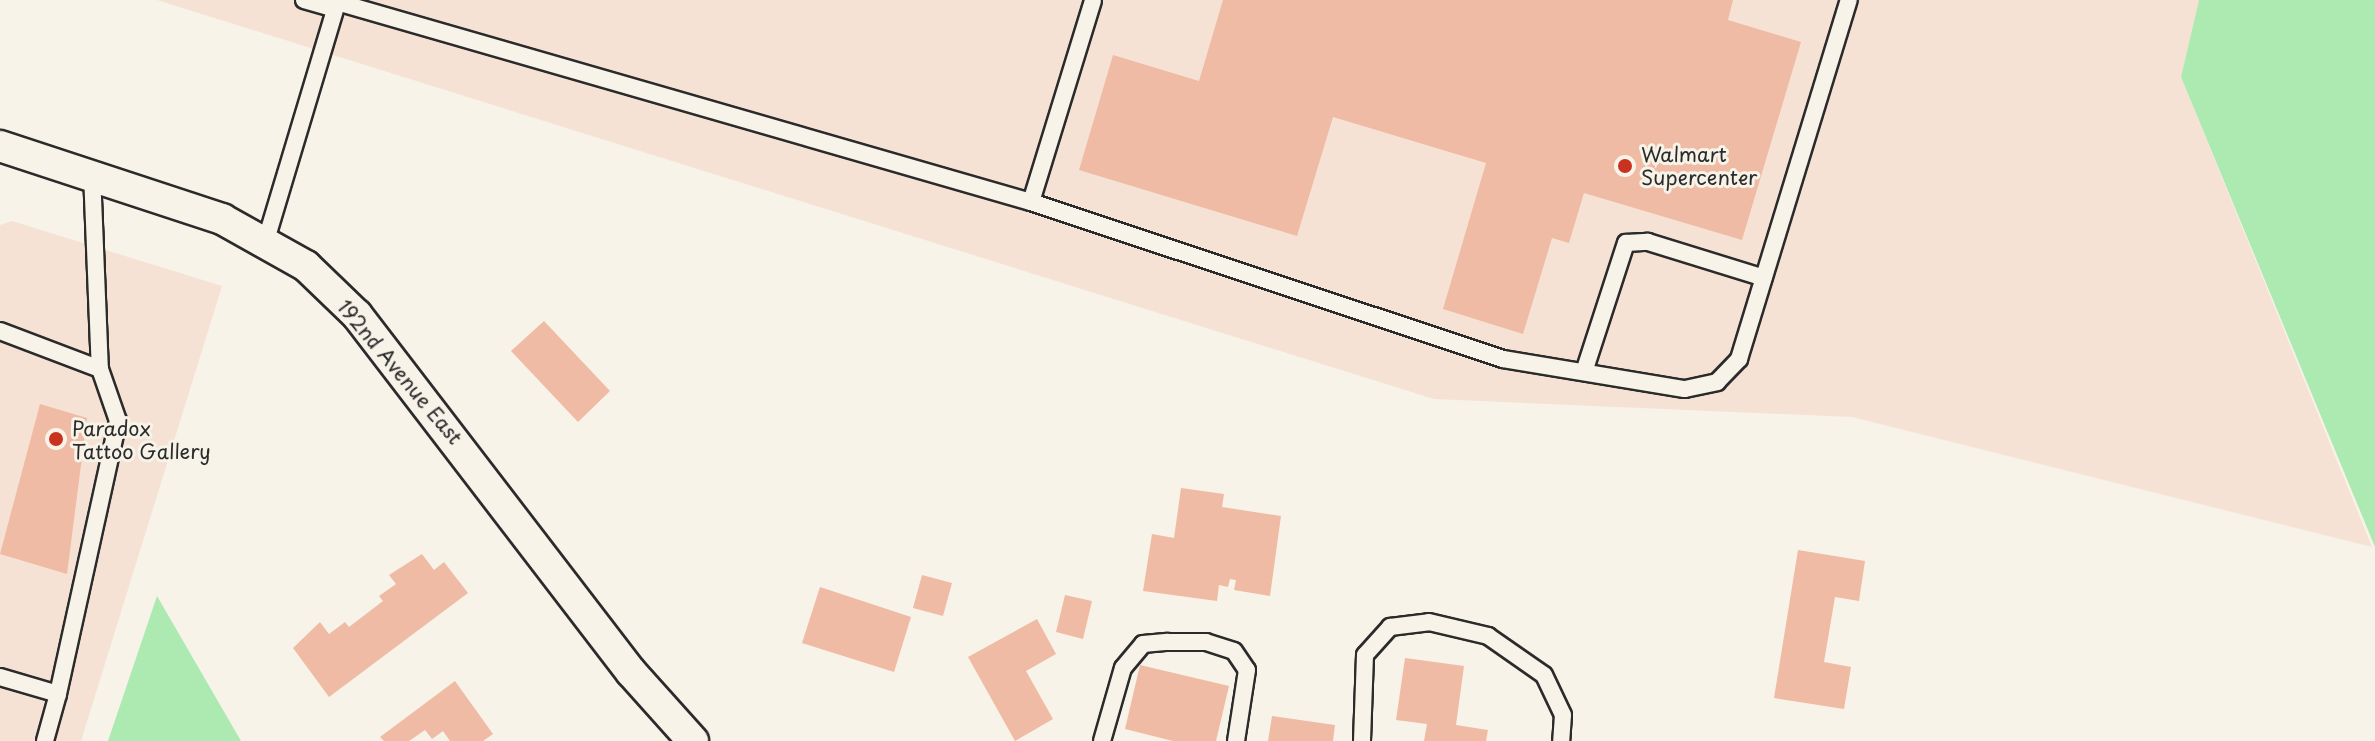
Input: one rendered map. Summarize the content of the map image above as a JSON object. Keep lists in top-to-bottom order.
{
  "streets": {
    "street": ["192nd Avenue East"]
  },
  "places": ["Walmart Supercenter", "Paradox Tattoo Gallery"]
}
